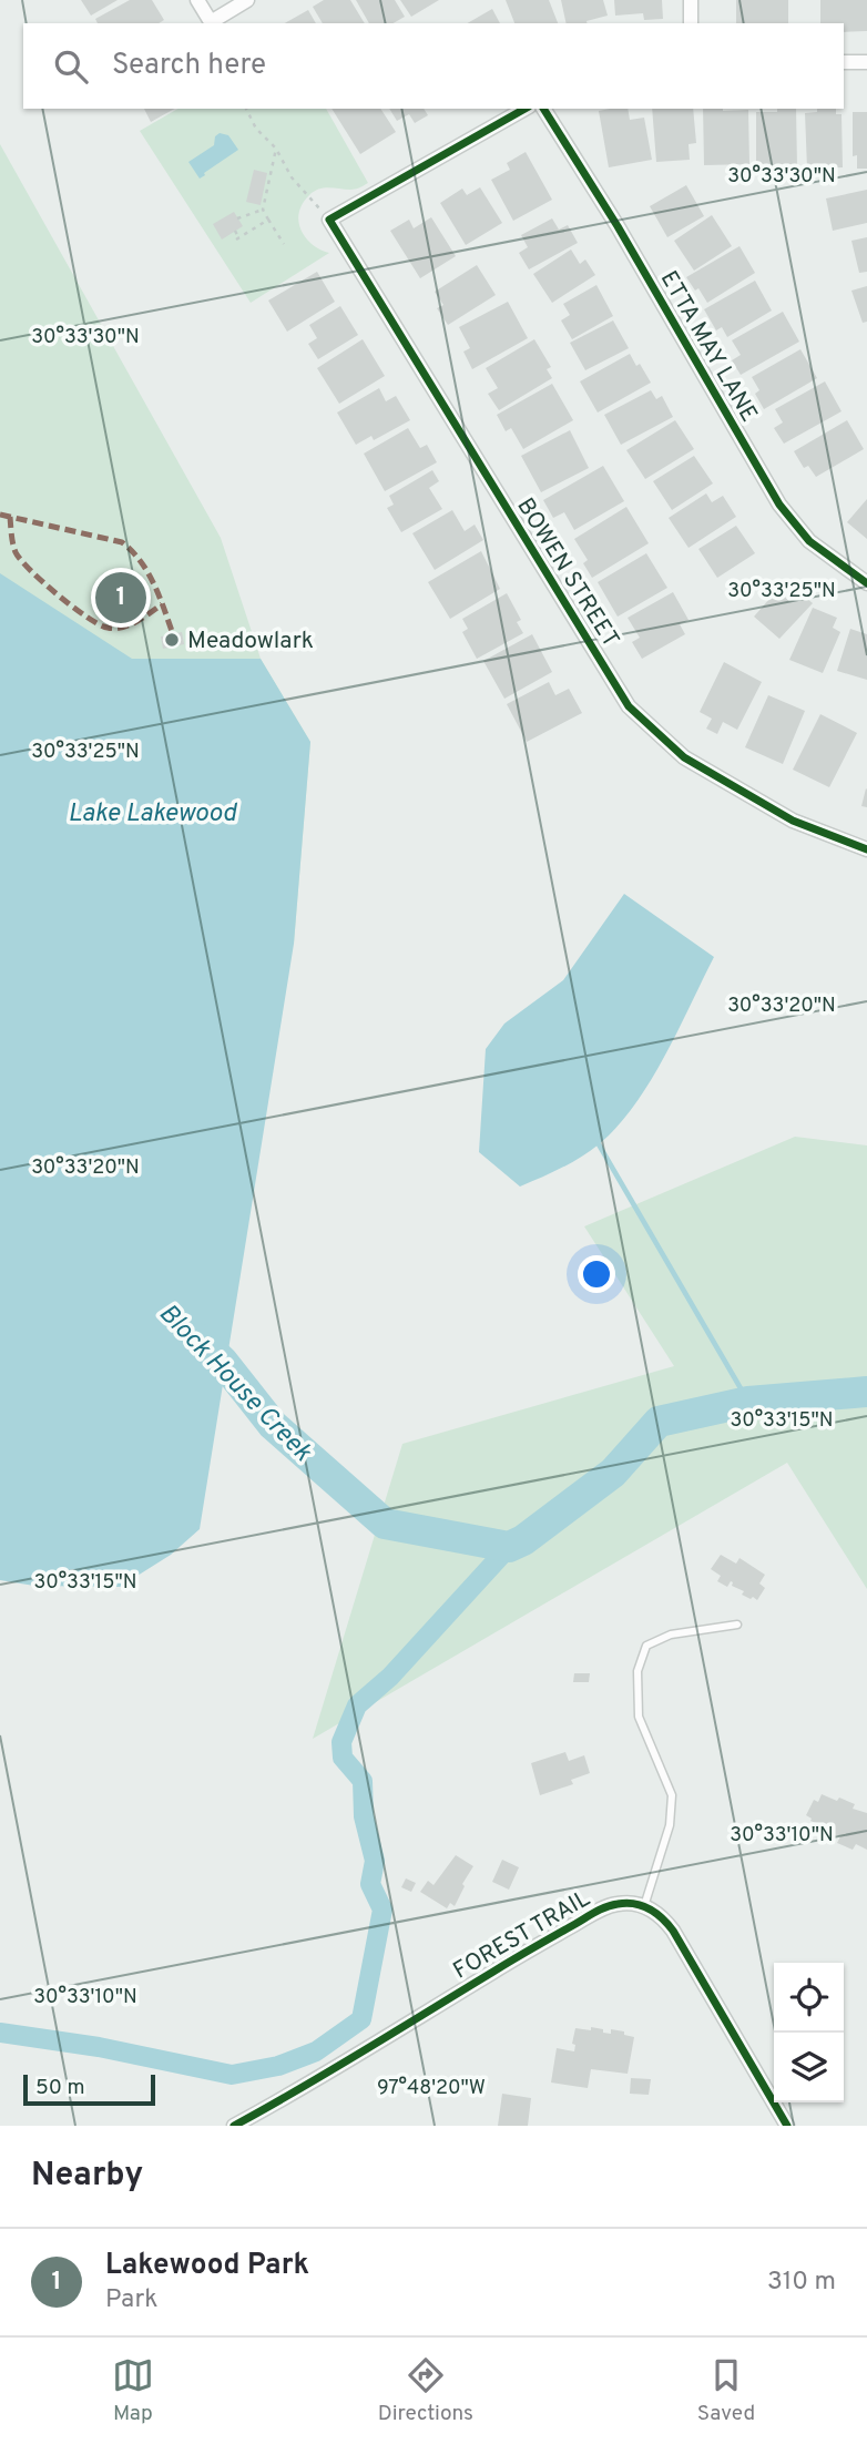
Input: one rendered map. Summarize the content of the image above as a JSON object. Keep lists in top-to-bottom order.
{
  "streets": {
    "street": ["ETTA MAY LANE", "BOWEN STREET", "FOREST TRAIL"]
  },
  "water": ["Lake Lakewood", "Block House Creek"],
  "places": ["Meadowlark"],
  "scale_bar": "50 m",
  "page": {
    "search": "Search here",
    "pins": "1",
    "scale": "50 m",
    "heading": "Nearby",
    "list": [
      {
        "mark": "1",
        "name": "Lakewood Park",
        "note": "Park",
        "value": "310 m"
      }
    ],
    "nav": ["Map", "Directions", "Saved"]
  },
  "coordinates": [
    "30°33'30\"N",
    "30°33'25\"N",
    "30°33'20\"N",
    "30°33'15\"N",
    "30°33'10\"N",
    "97°48'20\"W"
  ]
}
